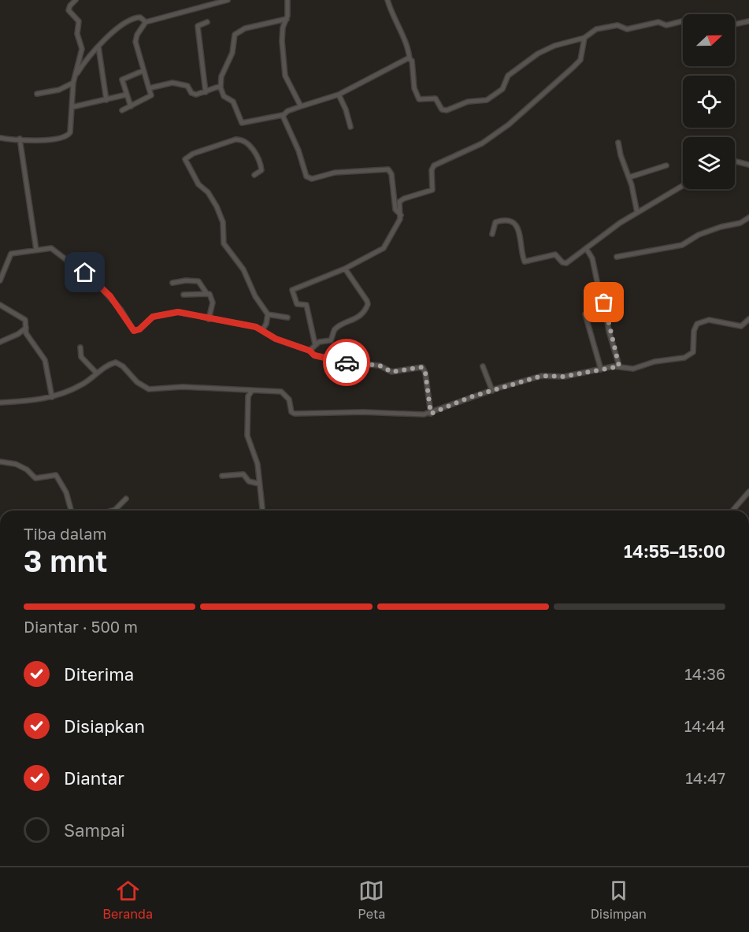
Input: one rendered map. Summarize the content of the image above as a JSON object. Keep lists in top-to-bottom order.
{
  "north": "right",
  "page": {
    "heading": ["3 mnt", "Tiba dalam", "14:55–15:00"],
    "bar": "Diantar · 500 m",
    "list": [
      ["Diterima", "14:36"],
      ["Disiapkan", "14:44"],
      ["Diantar", "14:47"],
      "Sampai"
    ],
    "tabs": ["Beranda", "Peta", "Disimpan"]
  }
}
